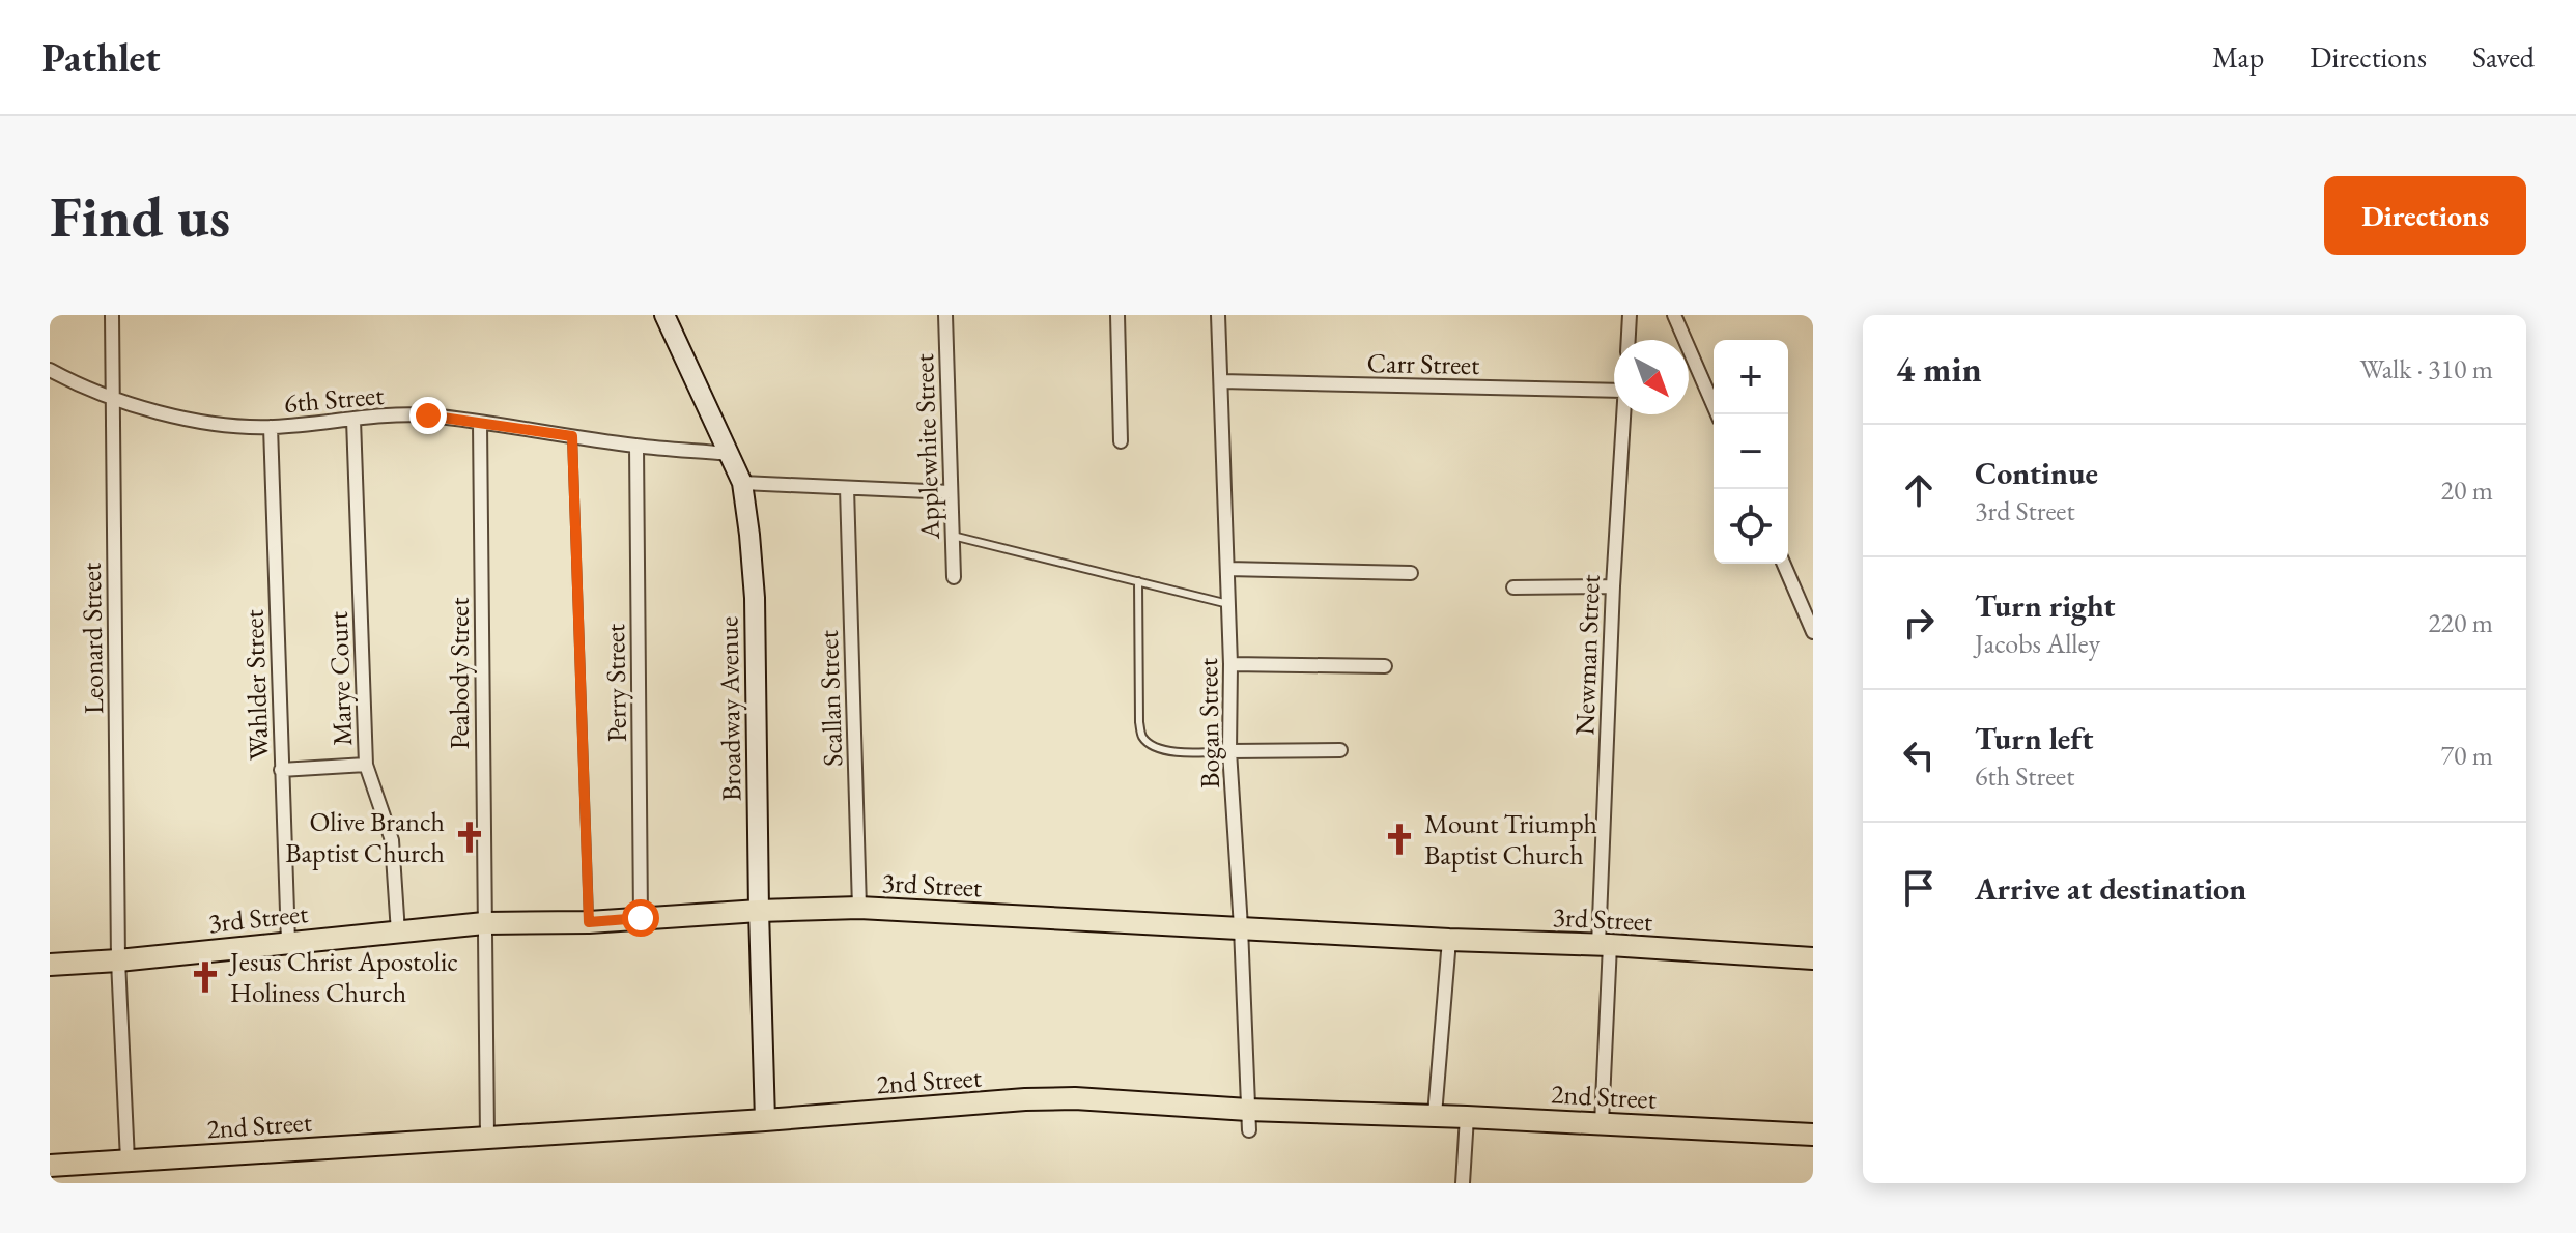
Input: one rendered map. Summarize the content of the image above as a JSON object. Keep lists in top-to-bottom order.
{
  "streets": {
    "main road": ["Broadway Avenue", "3rd Street", "2nd Street"],
    "street": [
      "Carr Street",
      "6th Street",
      "Applewhite Street",
      "Leonard Street",
      "Newman Street",
      "Peabody Street",
      "Marye Court",
      "Perry Street",
      "Wahlder Street",
      "Scallan Street",
      "Bogan Street"
    ]
  },
  "crossings": [
    ["Carr Street", "Bogan Street"],
    ["6th Street", "Leonard Street"],
    ["6th Street", "Peabody Street"],
    ["6th Street", "Marye Court"],
    ["6th Street", "Perry Street"],
    ["6th Street", "Wahlder Street"],
    ["6th Street", "Broadway Avenue"],
    ["Leonard Street", "3rd Street"],
    ["Leonard Street", "2nd Street"],
    ["Newman Street", "3rd Street"],
    ["Newman Street", "2nd Street"],
    ["Peabody Street", "3rd Street"],
    ["Peabody Street", "2nd Street"],
    ["Marye Court", "3rd Street"],
    ["Perry Street", "3rd Street"],
    ["Wahlder Street", "3rd Street"],
    ["Scallan Street", "3rd Street"],
    ["Broadway Avenue", "3rd Street"],
    ["Broadway Avenue", "2nd Street"],
    ["Bogan Street", "3rd Street"],
    ["Bogan Street", "2nd Street"]
  ],
  "places": {
    "church": ["Olive Branch Baptist Church", "Mount Triumph Baptist Church", "Jesus Christ Apostolic Holiness Church"]
  },
  "north": "bottom right",
  "page": {
    "header": "Pathlet",
    "nav": ["Map", "Directions", "Saved"],
    "buttons": "Directions",
    "title": "Find us",
    "heading": ["4 min", "Walk · 310 m"],
    "map_buttons": ["+", "−"],
    "list": [
      ["Continue", "3rd Street", "20 m"],
      ["Turn right", "Jacobs Alley", "220 m"],
      ["Turn left", "6th Street", "70 m"],
      "Arrive at destination"
    ]
  }
}
